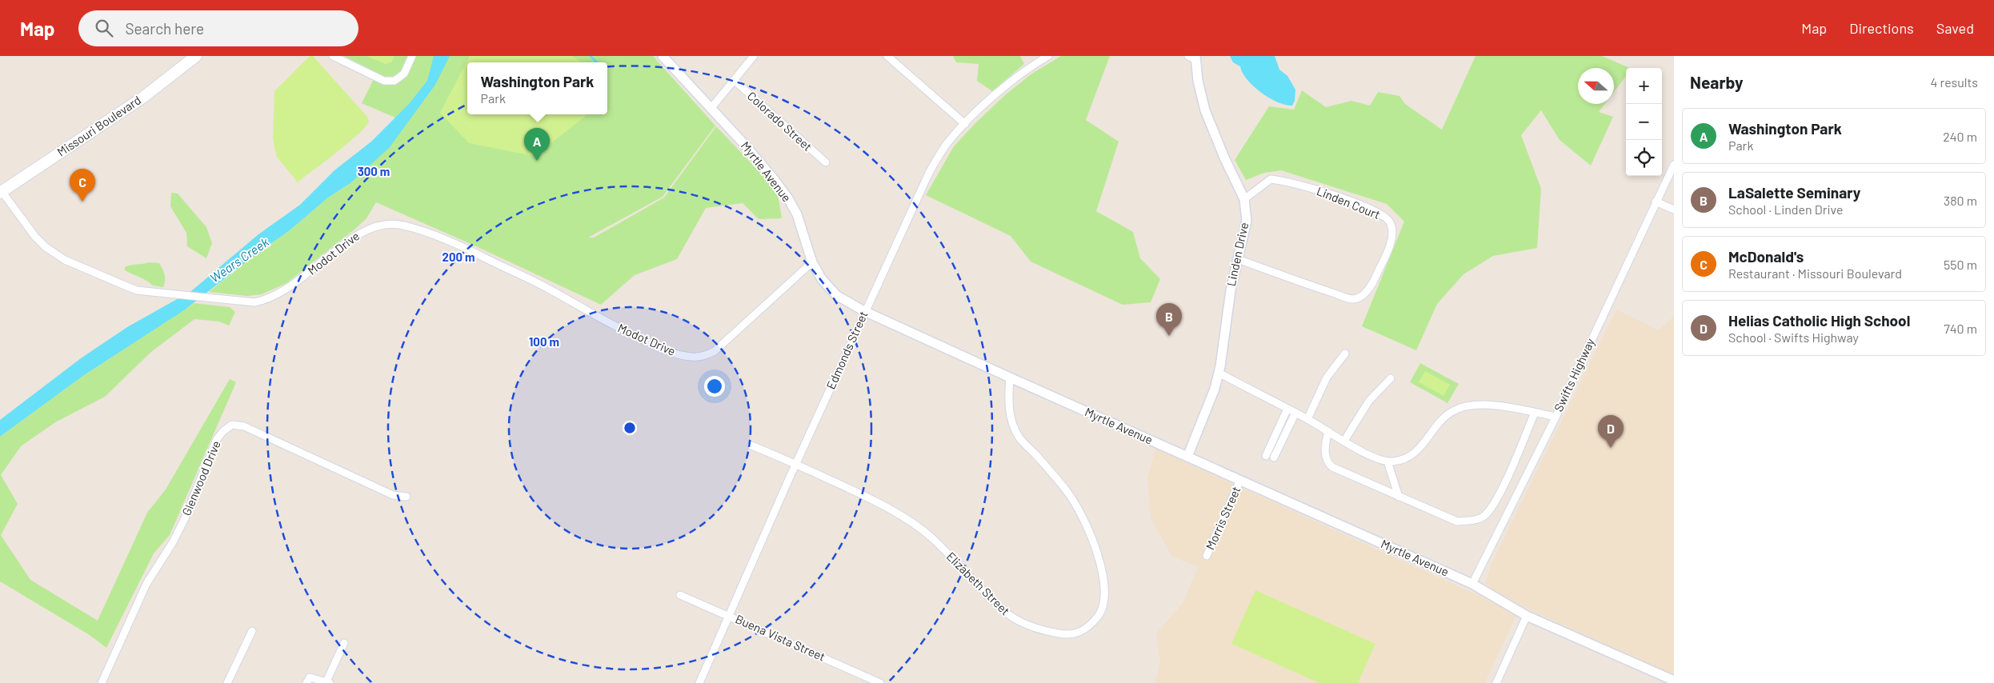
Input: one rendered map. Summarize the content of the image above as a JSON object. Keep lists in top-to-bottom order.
{
  "streets": {
    "main road": ["Missouri Boulevard"],
    "street": [
      "Colorado Street",
      "Myrtle Avenue",
      "Linden Court",
      "Modot Drive",
      "Linden Drive",
      "Edmonds Street",
      "Swifts Highway",
      "Glenwood Drive",
      "Morris Street",
      "Elizabeth Street",
      "Buena Vista Street"
    ]
  },
  "crossings": [
    ["Missouri Boulevard", "Modot Drive"],
    ["Myrtle Avenue", "Modot Drive"],
    ["Myrtle Avenue", "Linden Drive"],
    ["Myrtle Avenue", "Edmonds Street"],
    ["Myrtle Avenue", "Swifts Highway"],
    ["Myrtle Avenue", "Morris Street"],
    ["Myrtle Avenue", "Elizabeth Street"],
    ["Linden Court", "Linden Drive"],
    ["Edmonds Street", "Elizabeth Street"],
    ["Edmonds Street", "Buena Vista Street"]
  ],
  "water": ["Wears Creek"],
  "north": "left",
  "page": {
    "header": "Map",
    "search": "Search here",
    "nav": ["Map", "Directions", "Saved"],
    "heading": ["Nearby", "4 results"],
    "popup": ["Washington Park", "Park"],
    "map_buttons": ["+", "−"],
    "list": [
      {
        "mark": "A",
        "name": "Washington Park",
        "note": "Park",
        "value": "240 m"
      },
      {
        "mark": "B",
        "name": "LaSalette Seminary",
        "note": "School · Linden Drive",
        "value": "380 m"
      },
      {
        "mark": "C",
        "name": "McDonald's",
        "note": "Restaurant · Missouri Boulevard",
        "value": "550 m"
      },
      {
        "mark": "D",
        "name": "Helias Catholic High School",
        "note": "School · Swifts Highway",
        "value": "740 m"
      }
    ],
    "pins": [
      "A",
      "C",
      "B",
      "D"
    ]
  },
  "rings": ["300 m", "200 m", "100 m"]
}
